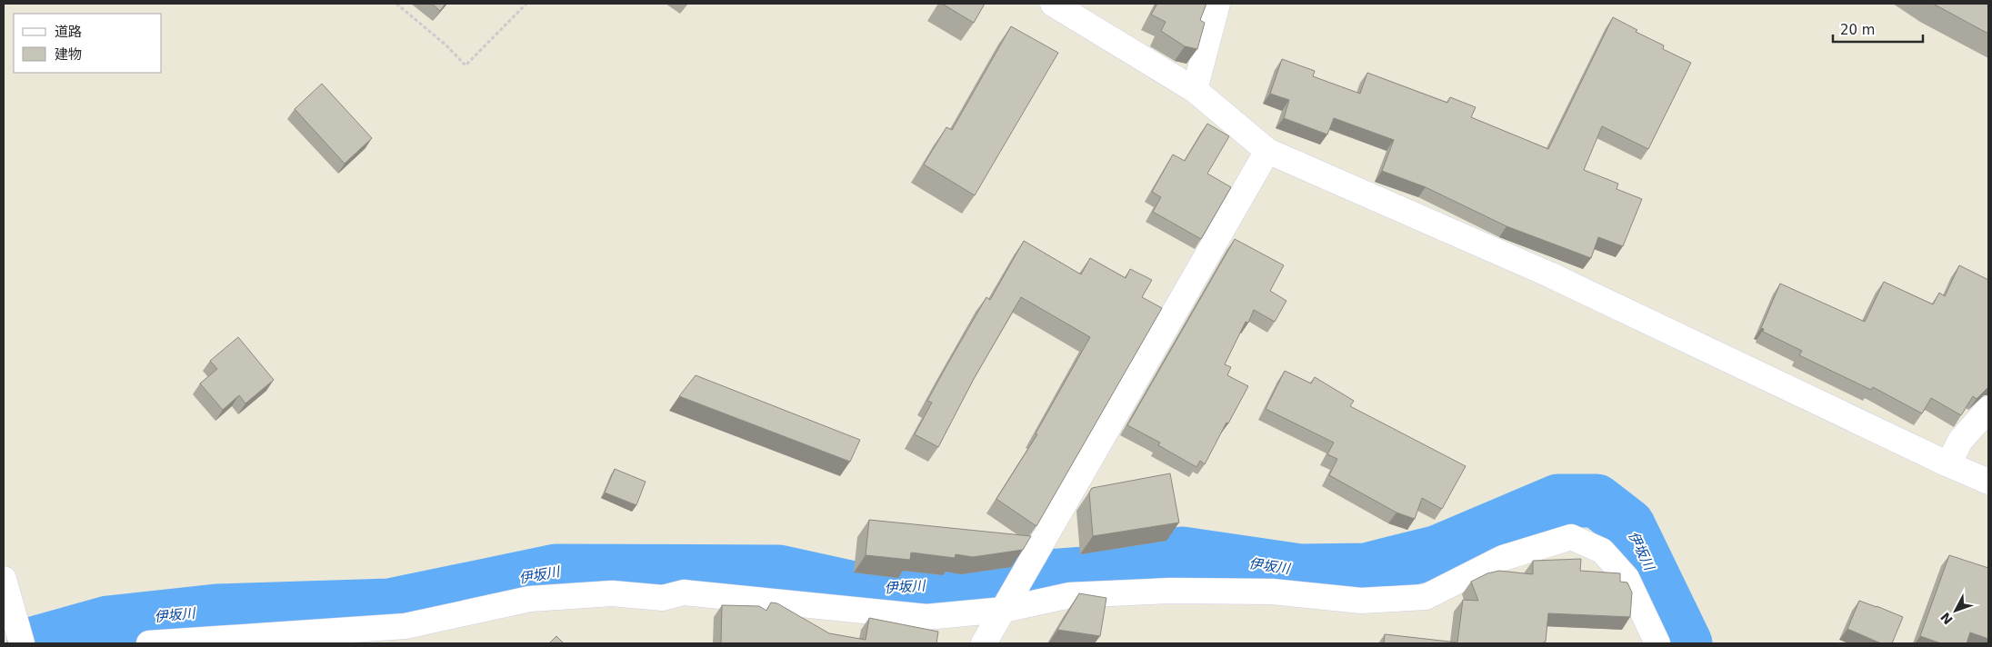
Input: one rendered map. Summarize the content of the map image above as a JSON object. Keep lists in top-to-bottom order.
{
  "water": ["伊坂川"],
  "legend": ["道路", "建物"],
  "scale_bar": "20 m",
  "north": "bottom left"
}
